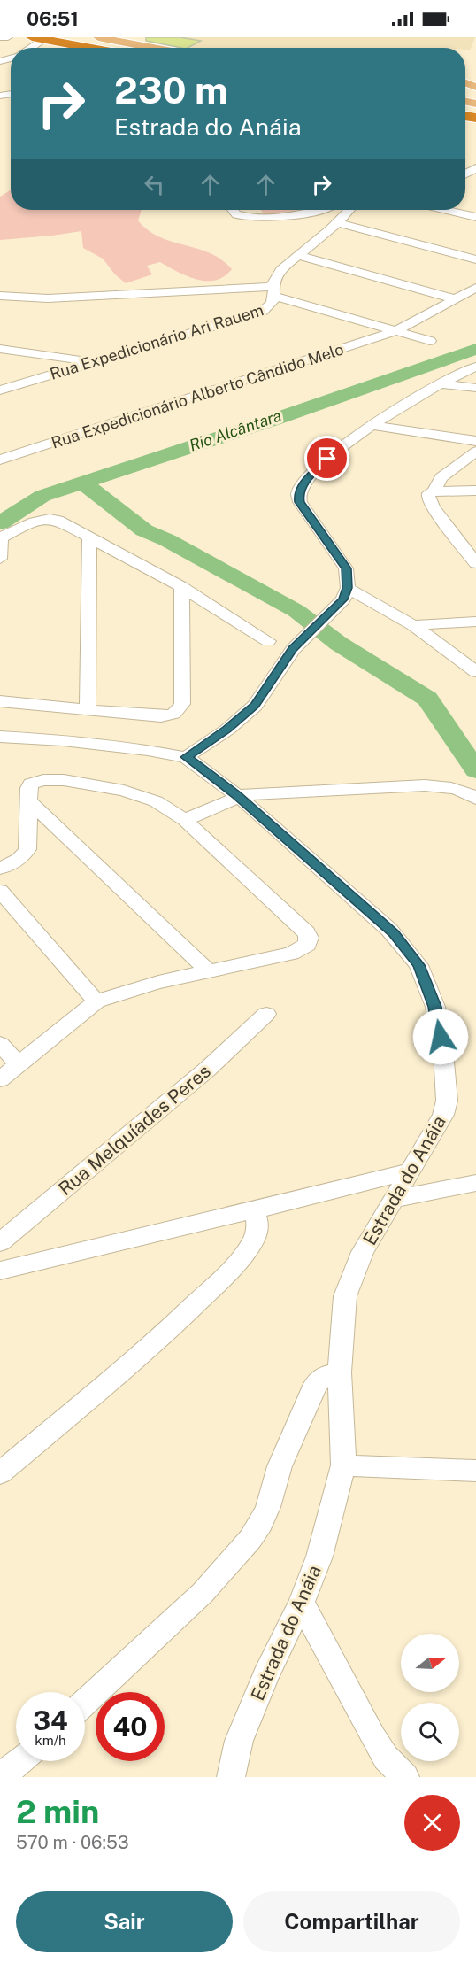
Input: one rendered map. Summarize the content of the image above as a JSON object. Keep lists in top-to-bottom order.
{
  "streets": {
    "street": [
      "Rua Expedicionário Ari Rauem",
      "Rua Expedicionário Alberto Cândido Melo",
      "Rua Melquíades Peres",
      "Estrada do Anáia"
    ]
  },
  "water": ["Rio Alcântara"],
  "north": "right",
  "page": {
    "status": "06:51",
    "turn": ["230 m", "Estrada do Anáia"],
    "speed": "34 km/h",
    "limit": "40",
    "heading": ["2 min", "570 m · 06:53"],
    "buttons": ["Sair", "Compartilhar"]
  }
}
